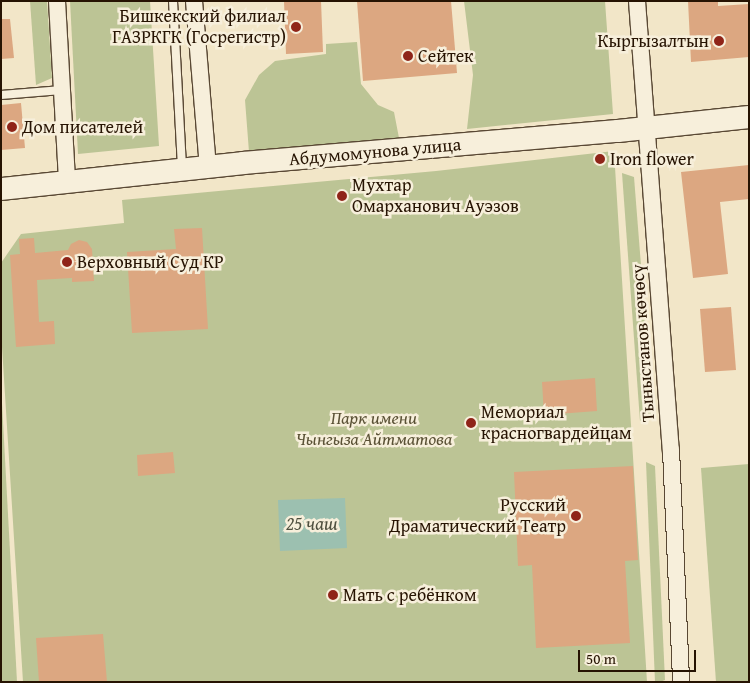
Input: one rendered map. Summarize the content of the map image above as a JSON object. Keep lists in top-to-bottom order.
{
  "streets": {
    "street": ["Абдумомунова улица", "Тыныстанов көчөсү"]
  },
  "crossings": [
    ["Абдумомунова улица", "Тыныстанов көчөсү"]
  ],
  "water": ["25 чаш"],
  "parks": ["Парк имени Чынгыза Айтматова"],
  "places": [
    "Бишкекский филиал ГАЗРКГК (Госрегистр)",
    "Кыргызалтын",
    "Сейтек",
    "Дом писателей",
    "Iron flower",
    "Мухтар Омарханович Ауэзов",
    "Верховный Суд КР",
    "Мемориал красногвардейцам",
    "Русский Драматический Театр",
    "Мать с ребёнком"
  ],
  "scale_bar": "50 m"
}
